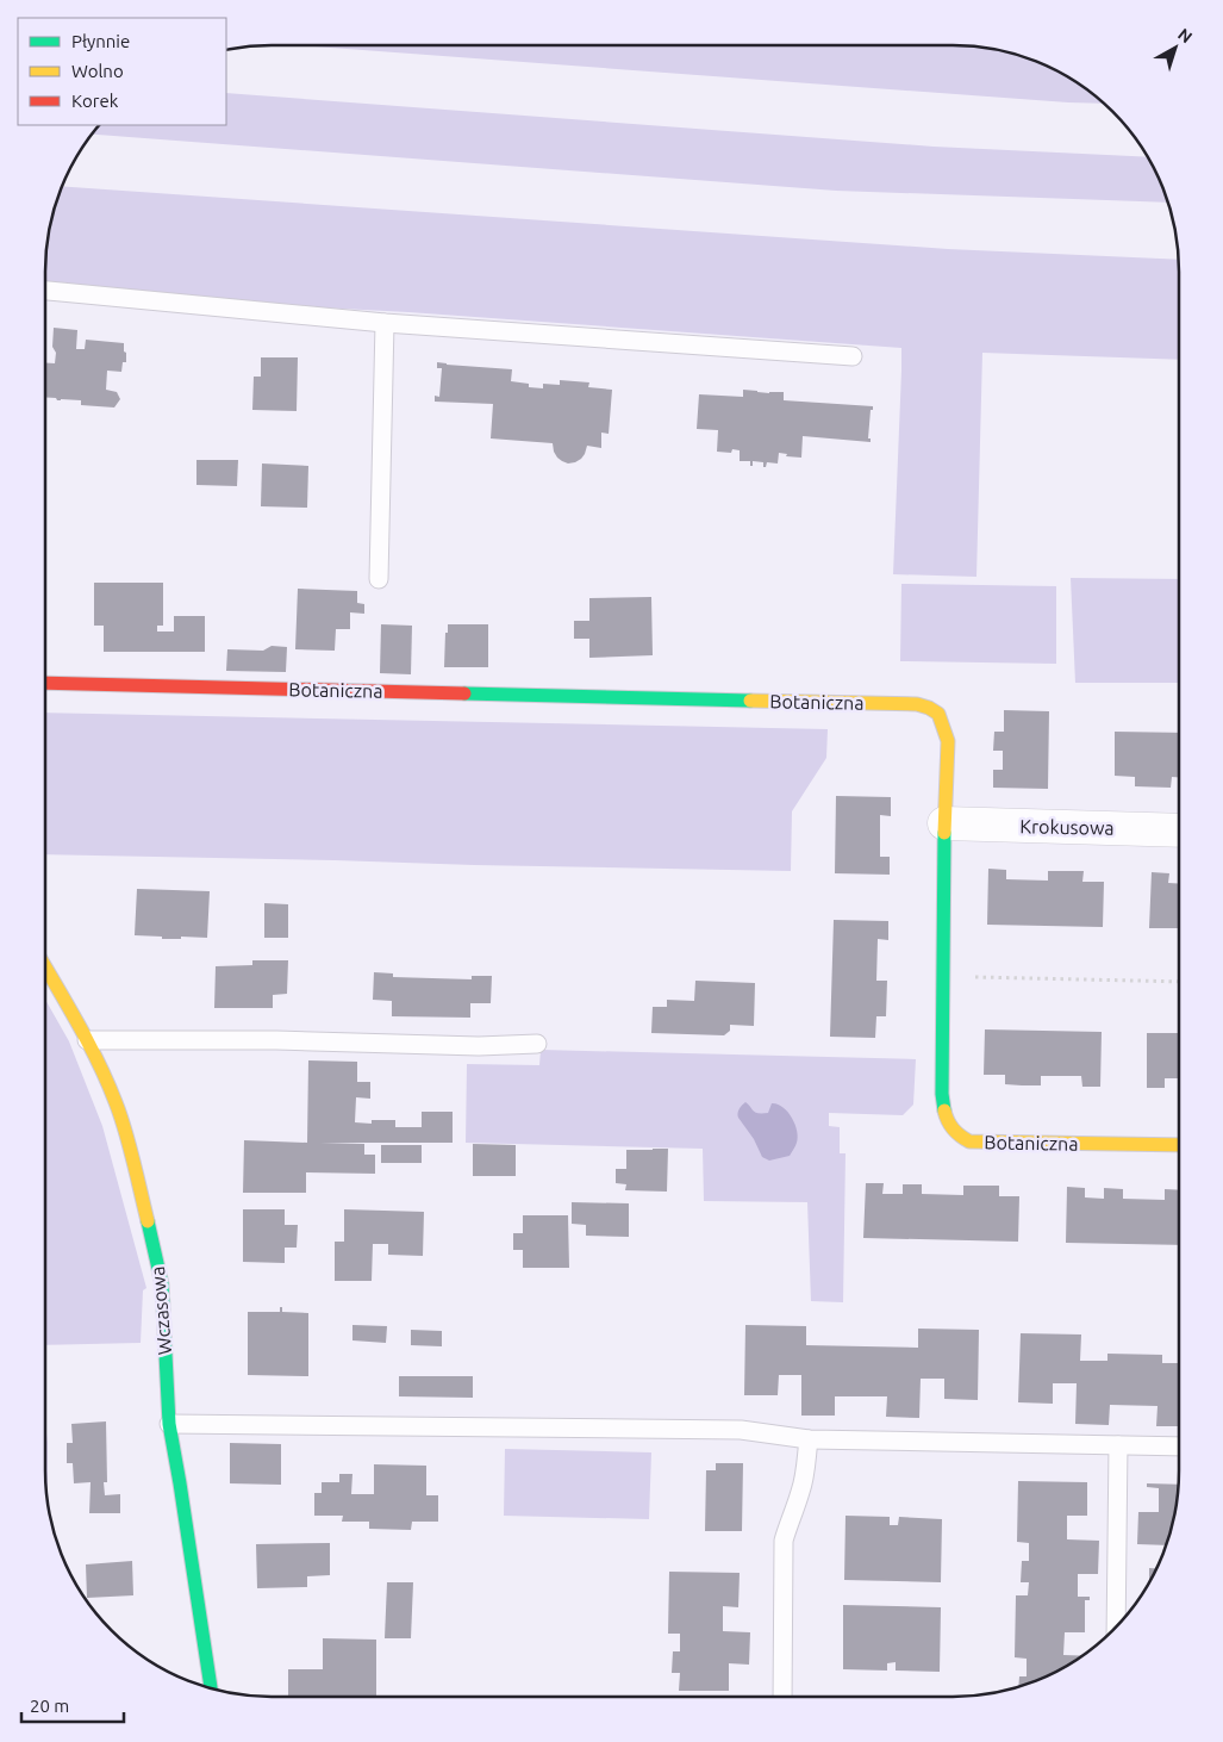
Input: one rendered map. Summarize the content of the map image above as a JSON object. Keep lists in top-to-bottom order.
{
  "streets": {
    "street": ["Botaniczna", "Krokusowa", "Wczasowa"]
  },
  "crossings": [
    ["Botaniczna", "Krokusowa"]
  ],
  "legend": ["Płynnie", "Wolno", "Korek"],
  "scale_bar": "20 m",
  "north": "top right"
}
